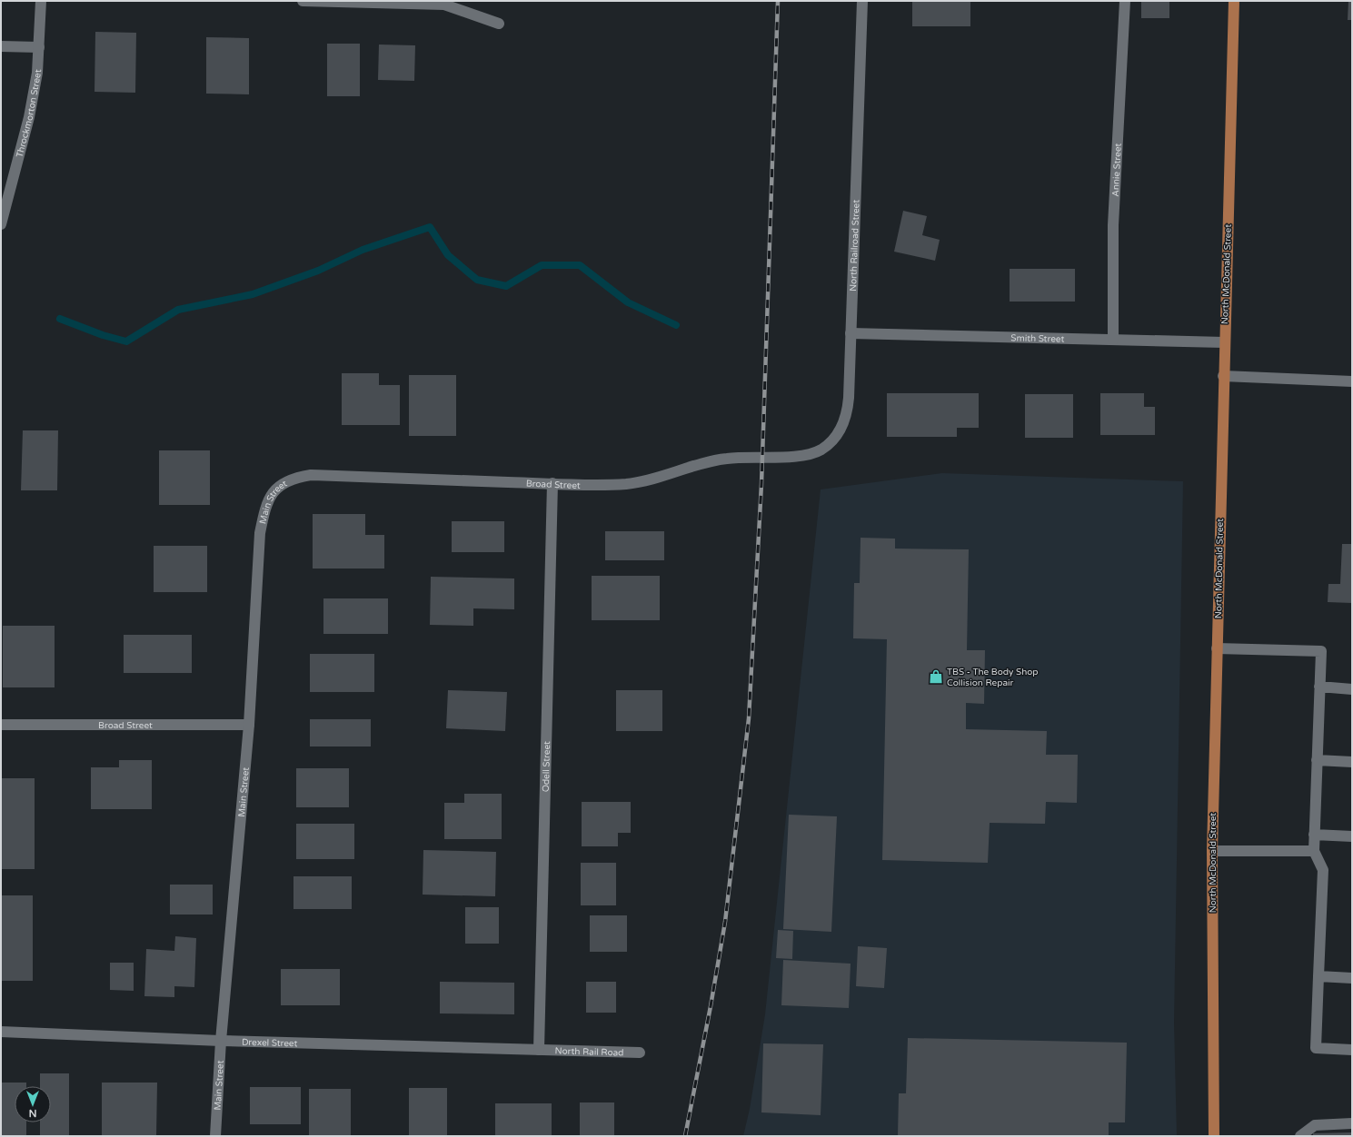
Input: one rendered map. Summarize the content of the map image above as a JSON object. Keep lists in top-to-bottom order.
{
  "streets": {
    "main road": ["North McDonald Street"],
    "street": [
      "Throckmorton Street",
      "Annie Street",
      "North Railroad Street",
      "Smith Street",
      "Broad Street",
      "Main Street",
      "Odell Street",
      "Drexel Street",
      "North Rail Road"
    ]
  },
  "crossings": [
    ["Annie Street", "Smith Street"],
    ["North Railroad Street", "Smith Street"],
    ["North Railroad Street", "Broad Street"],
    ["North McDonald Street", "Smith Street"],
    ["Broad Street", "Main Street"],
    ["Broad Street", "Odell Street"],
    ["Main Street", "Drexel Street"],
    ["Odell Street", "Drexel Street"],
    ["Odell Street", "North Rail Road"],
    ["Drexel Street", "North Rail Road"]
  ],
  "places": {
    "shop": ["TBS - The Body Shop Collision Repair"]
  },
  "north": "bottom"
}
